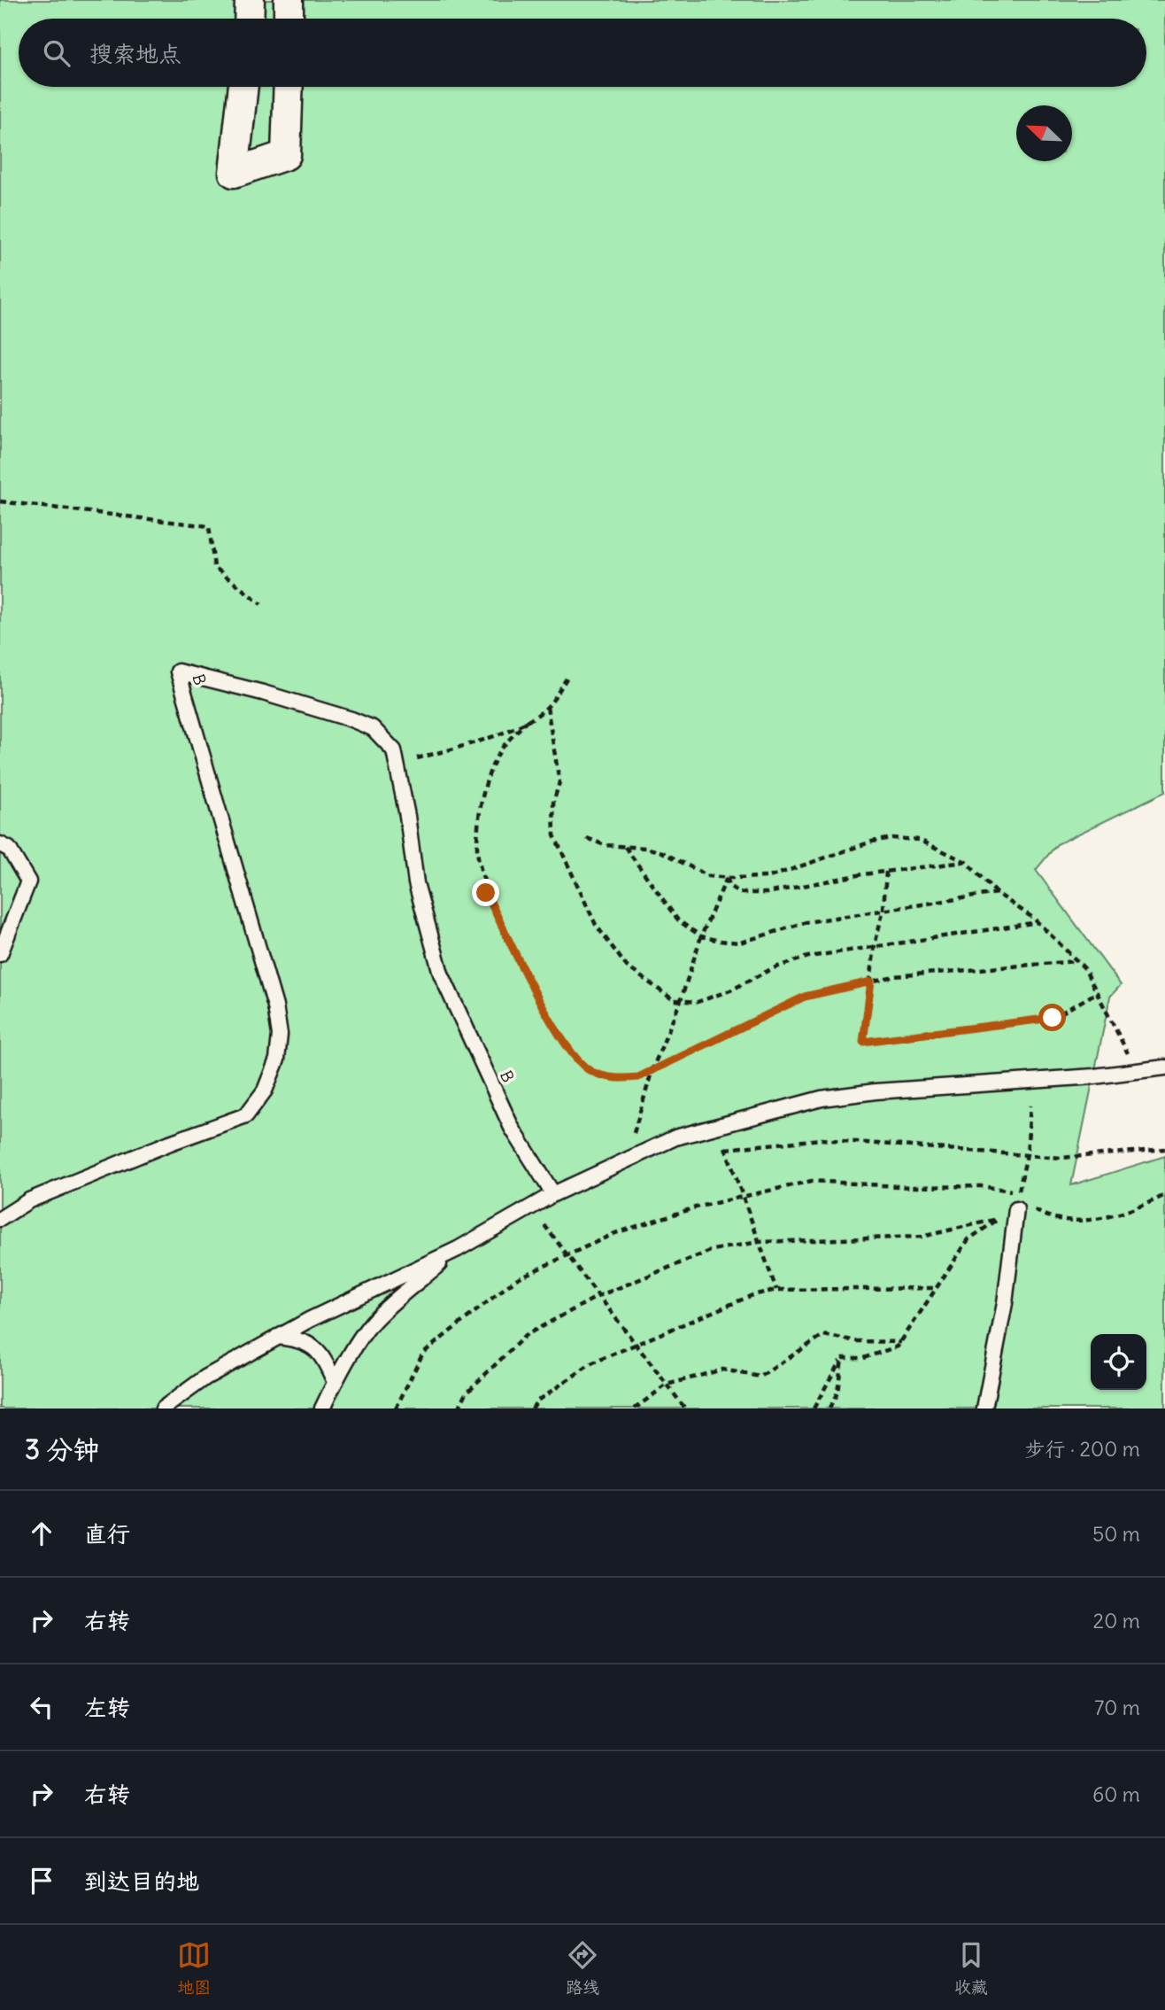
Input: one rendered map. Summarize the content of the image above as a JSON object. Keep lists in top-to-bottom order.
{
  "streets": {
    "lane": ["B"]
  },
  "north": "top left",
  "page": {
    "search": "搜索地点",
    "heading": ["3 分钟", "步行 · 200 m"],
    "list": [
      ["直行", "50 m"],
      ["右转", "20 m"],
      ["左转", "70 m"],
      ["右转", "60 m"],
      "到达目的地"
    ],
    "nav": ["地图", "路线", "收藏"]
  }
}
